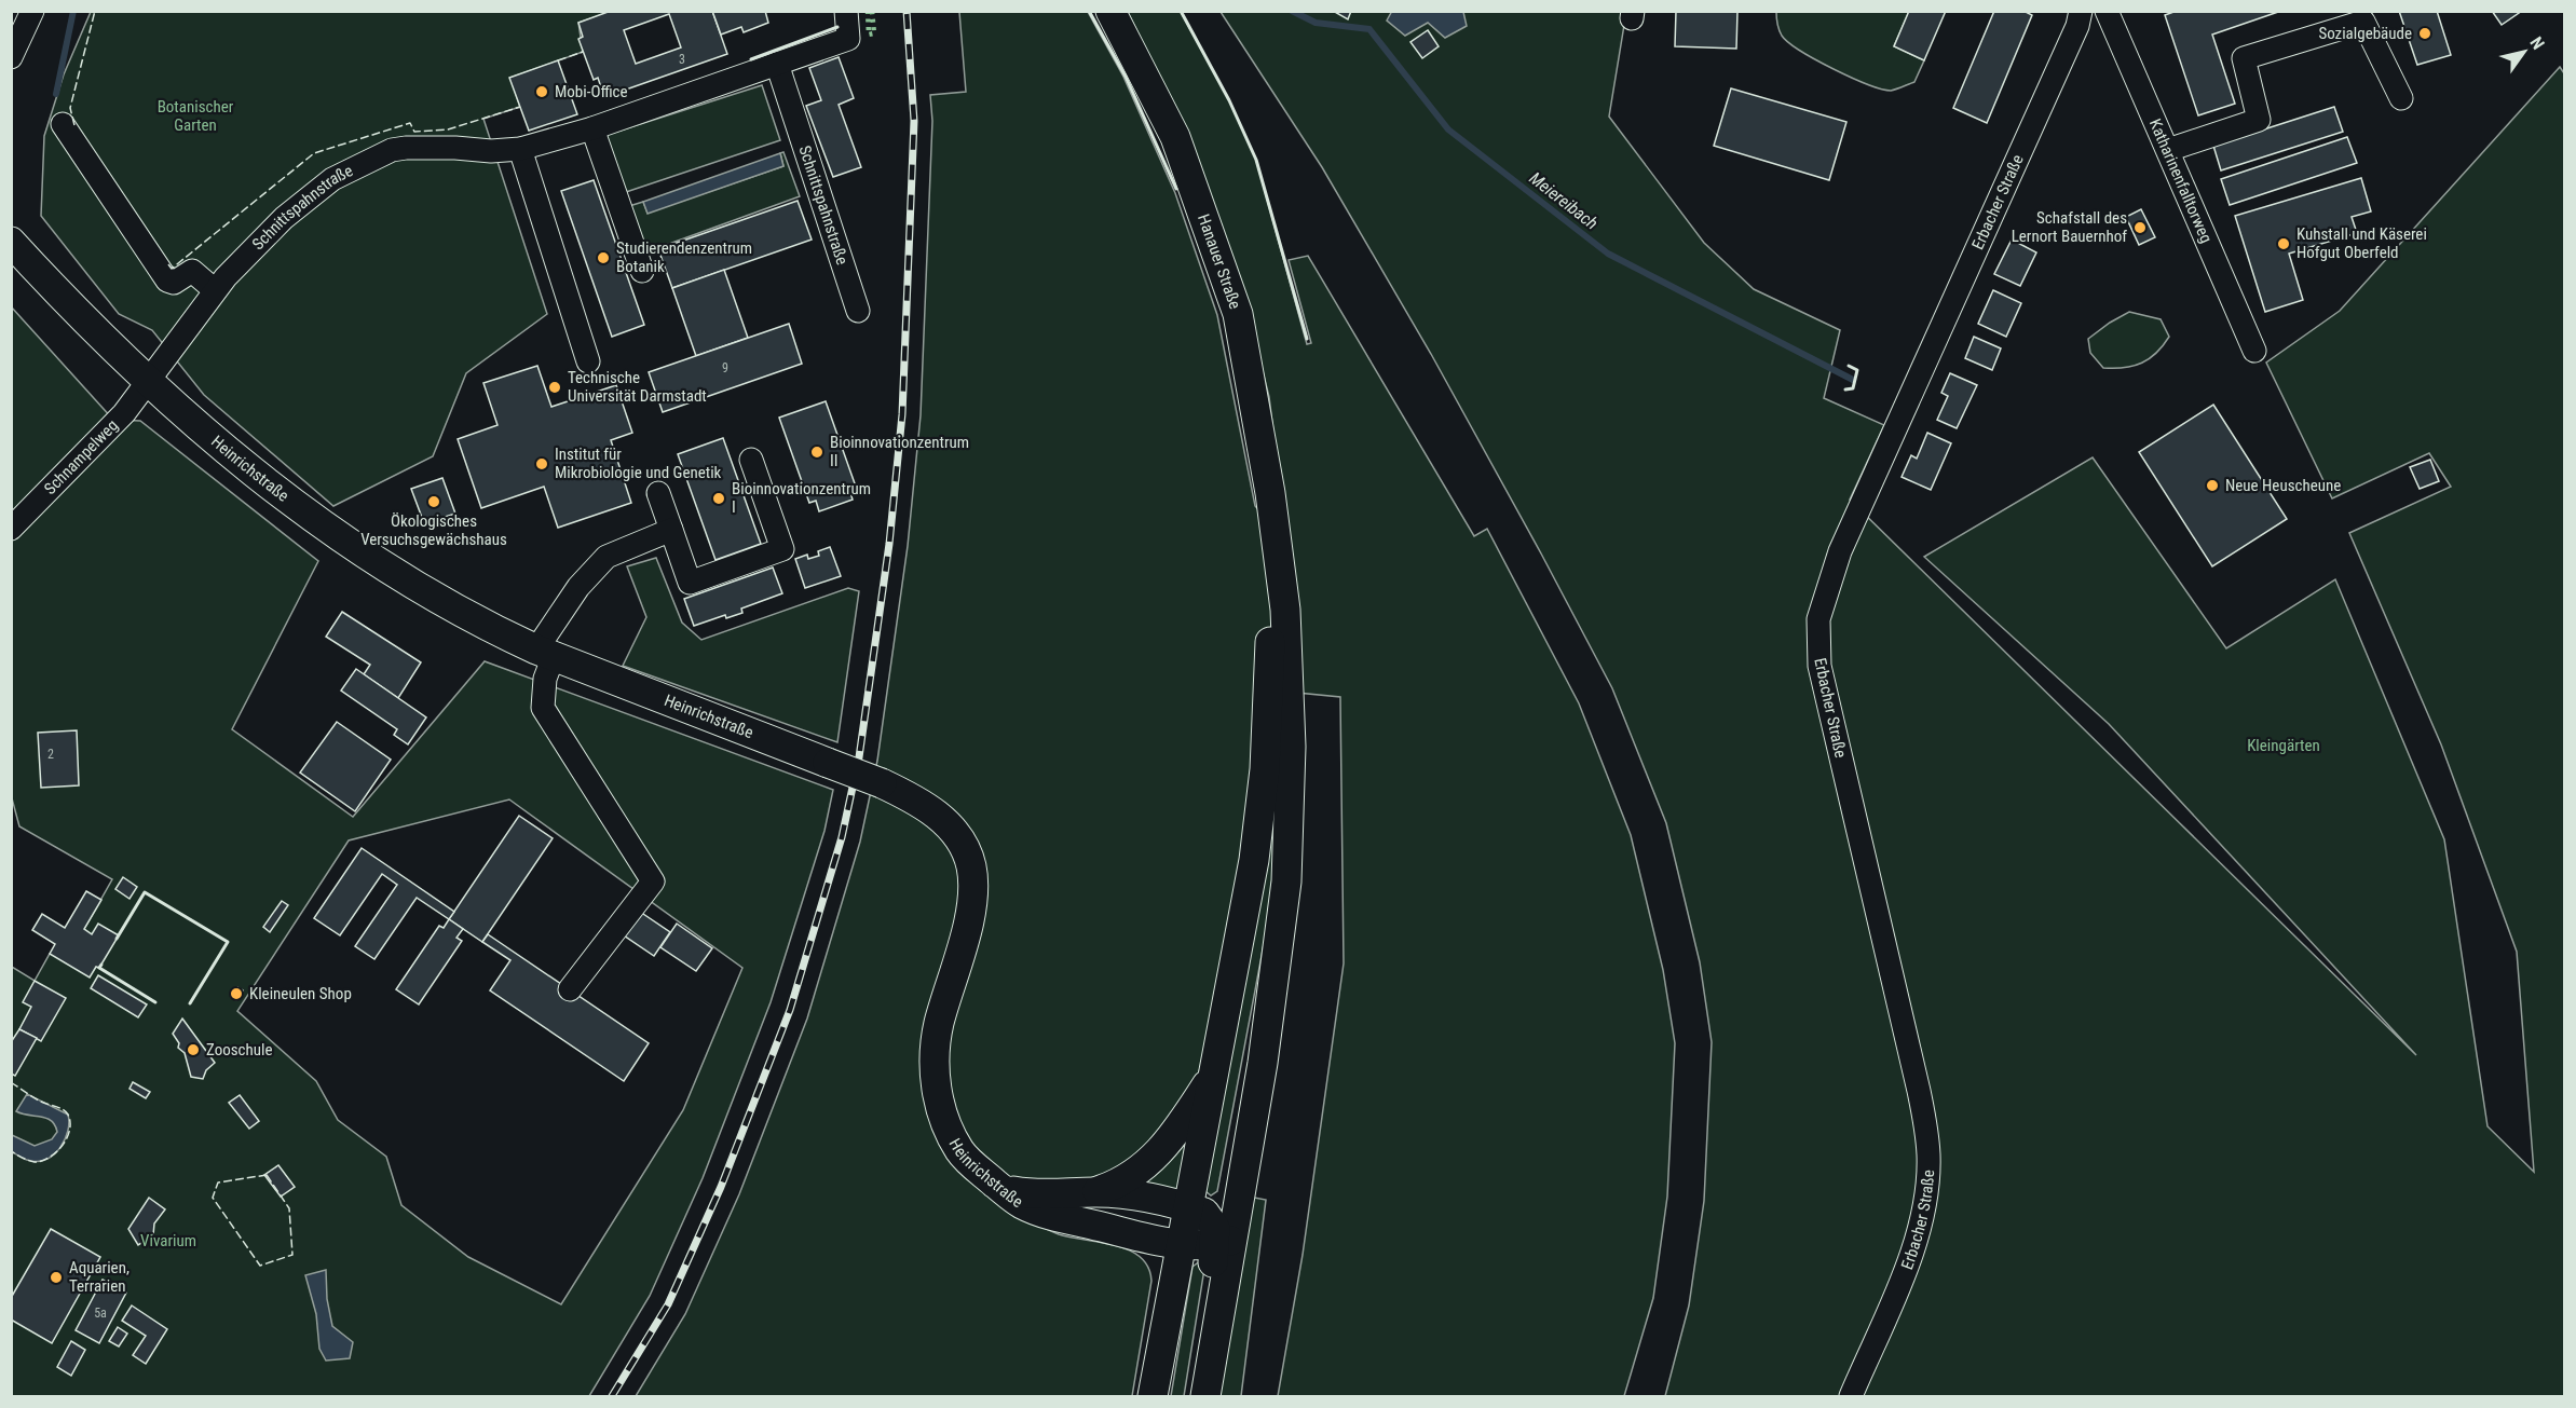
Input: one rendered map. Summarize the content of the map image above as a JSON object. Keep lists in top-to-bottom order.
{
  "streets": {
    "main road": ["Hanauer Straße", "Heinrichstraße"],
    "street": [
      "Katharinenfalltorweg",
      "Erbacher Straße",
      "Schnittspahnstraße",
      "Schnampelweg"
    ]
  },
  "crossings": [
    ["Schnittspahnstraße", "Schnampelweg"],
    ["Schnittspahnstraße", "Heinrichstraße"],
    ["Schnampelweg", "Heinrichstraße"]
  ],
  "water": ["Meiereibach"],
  "parks": ["Botanischer Garten", "Kleingärten", "Vivarium"],
  "places": [
    "Sozialgebäude",
    "Mobi-Office",
    "Schafstall des Lernort Bauernhof",
    "Kuhstall und Käserei Hofgut Oberfeld",
    "Studierendenzentrum Botanik",
    "Technische Universität Darmstadt",
    "Bioinnovationzentrum II",
    "Institut für Mikrobiologie und Genetik",
    "Neue Heuscheune",
    "Bioinnovationzentrum I",
    "Ökologisches Versuchsgewächshaus",
    "Kleineulen Shop",
    "Zooschule",
    "Aquarien, Terrarien"
  ],
  "house_numbers": [
    "3",
    "9",
    "2",
    "5a"
  ],
  "north": "top right"
}
